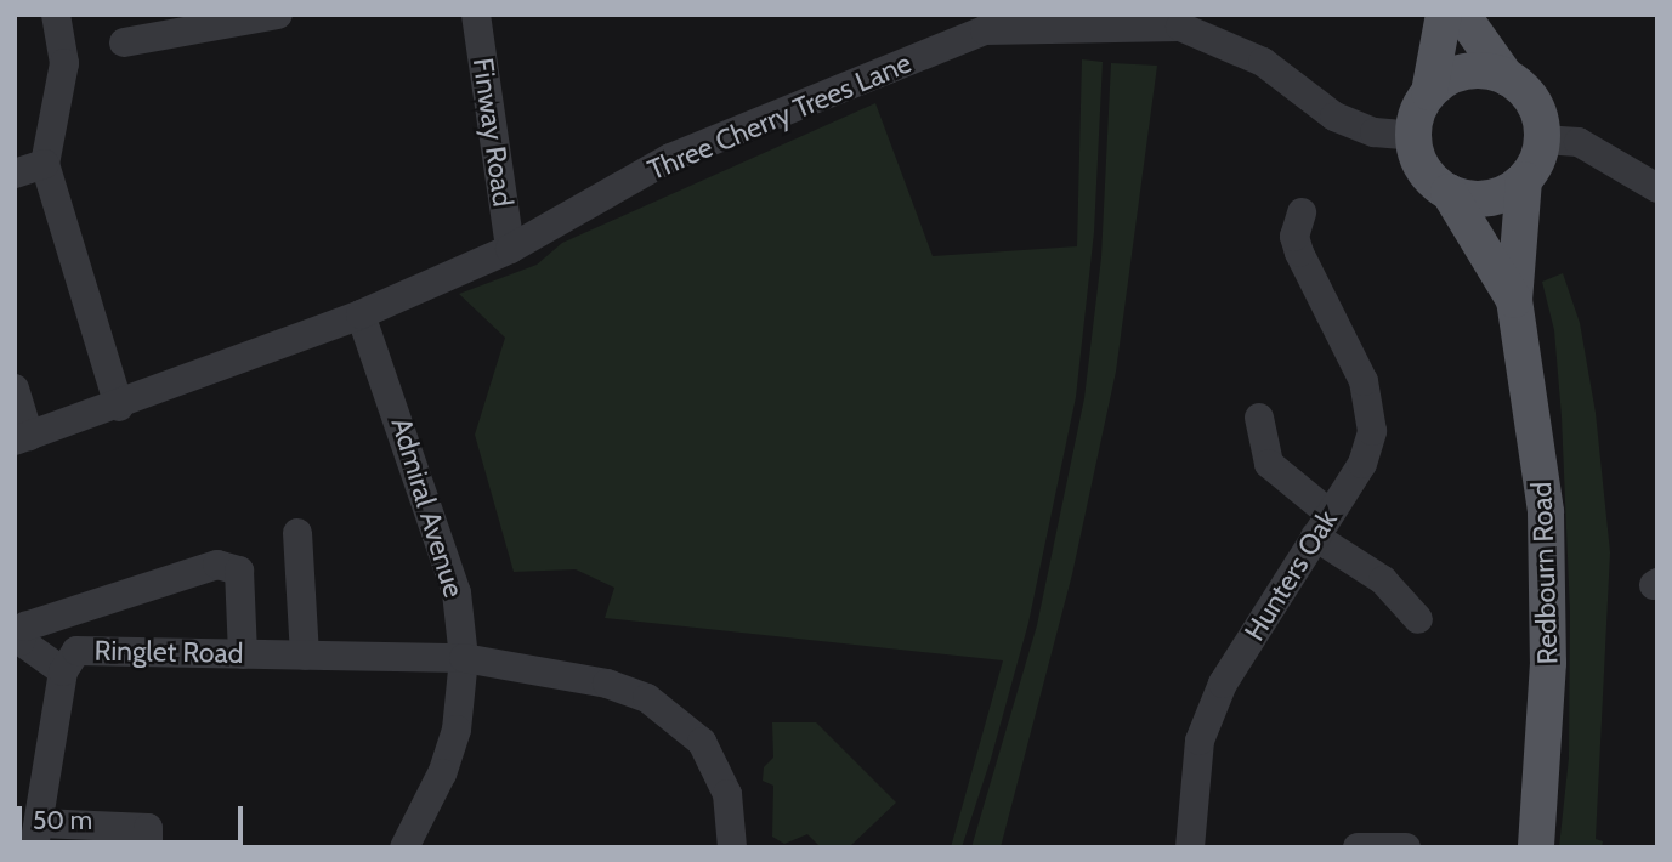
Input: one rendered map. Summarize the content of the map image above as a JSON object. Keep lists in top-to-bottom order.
{
  "streets": {
    "main road": ["Redbourn Road"],
    "street": [
      "Three Cherry Trees Lane",
      "Finway Road",
      "Admiral Avenue",
      "Hunters Oak",
      "Ringlet Road"
    ]
  },
  "crossings": [
    ["Three Cherry Trees Lane", "Finway Road"],
    ["Three Cherry Trees Lane", "Admiral Avenue"],
    ["Three Cherry Trees Lane", "Redbourn Road"],
    ["Admiral Avenue", "Ringlet Road"]
  ],
  "scale_bar": "50 m"
}
